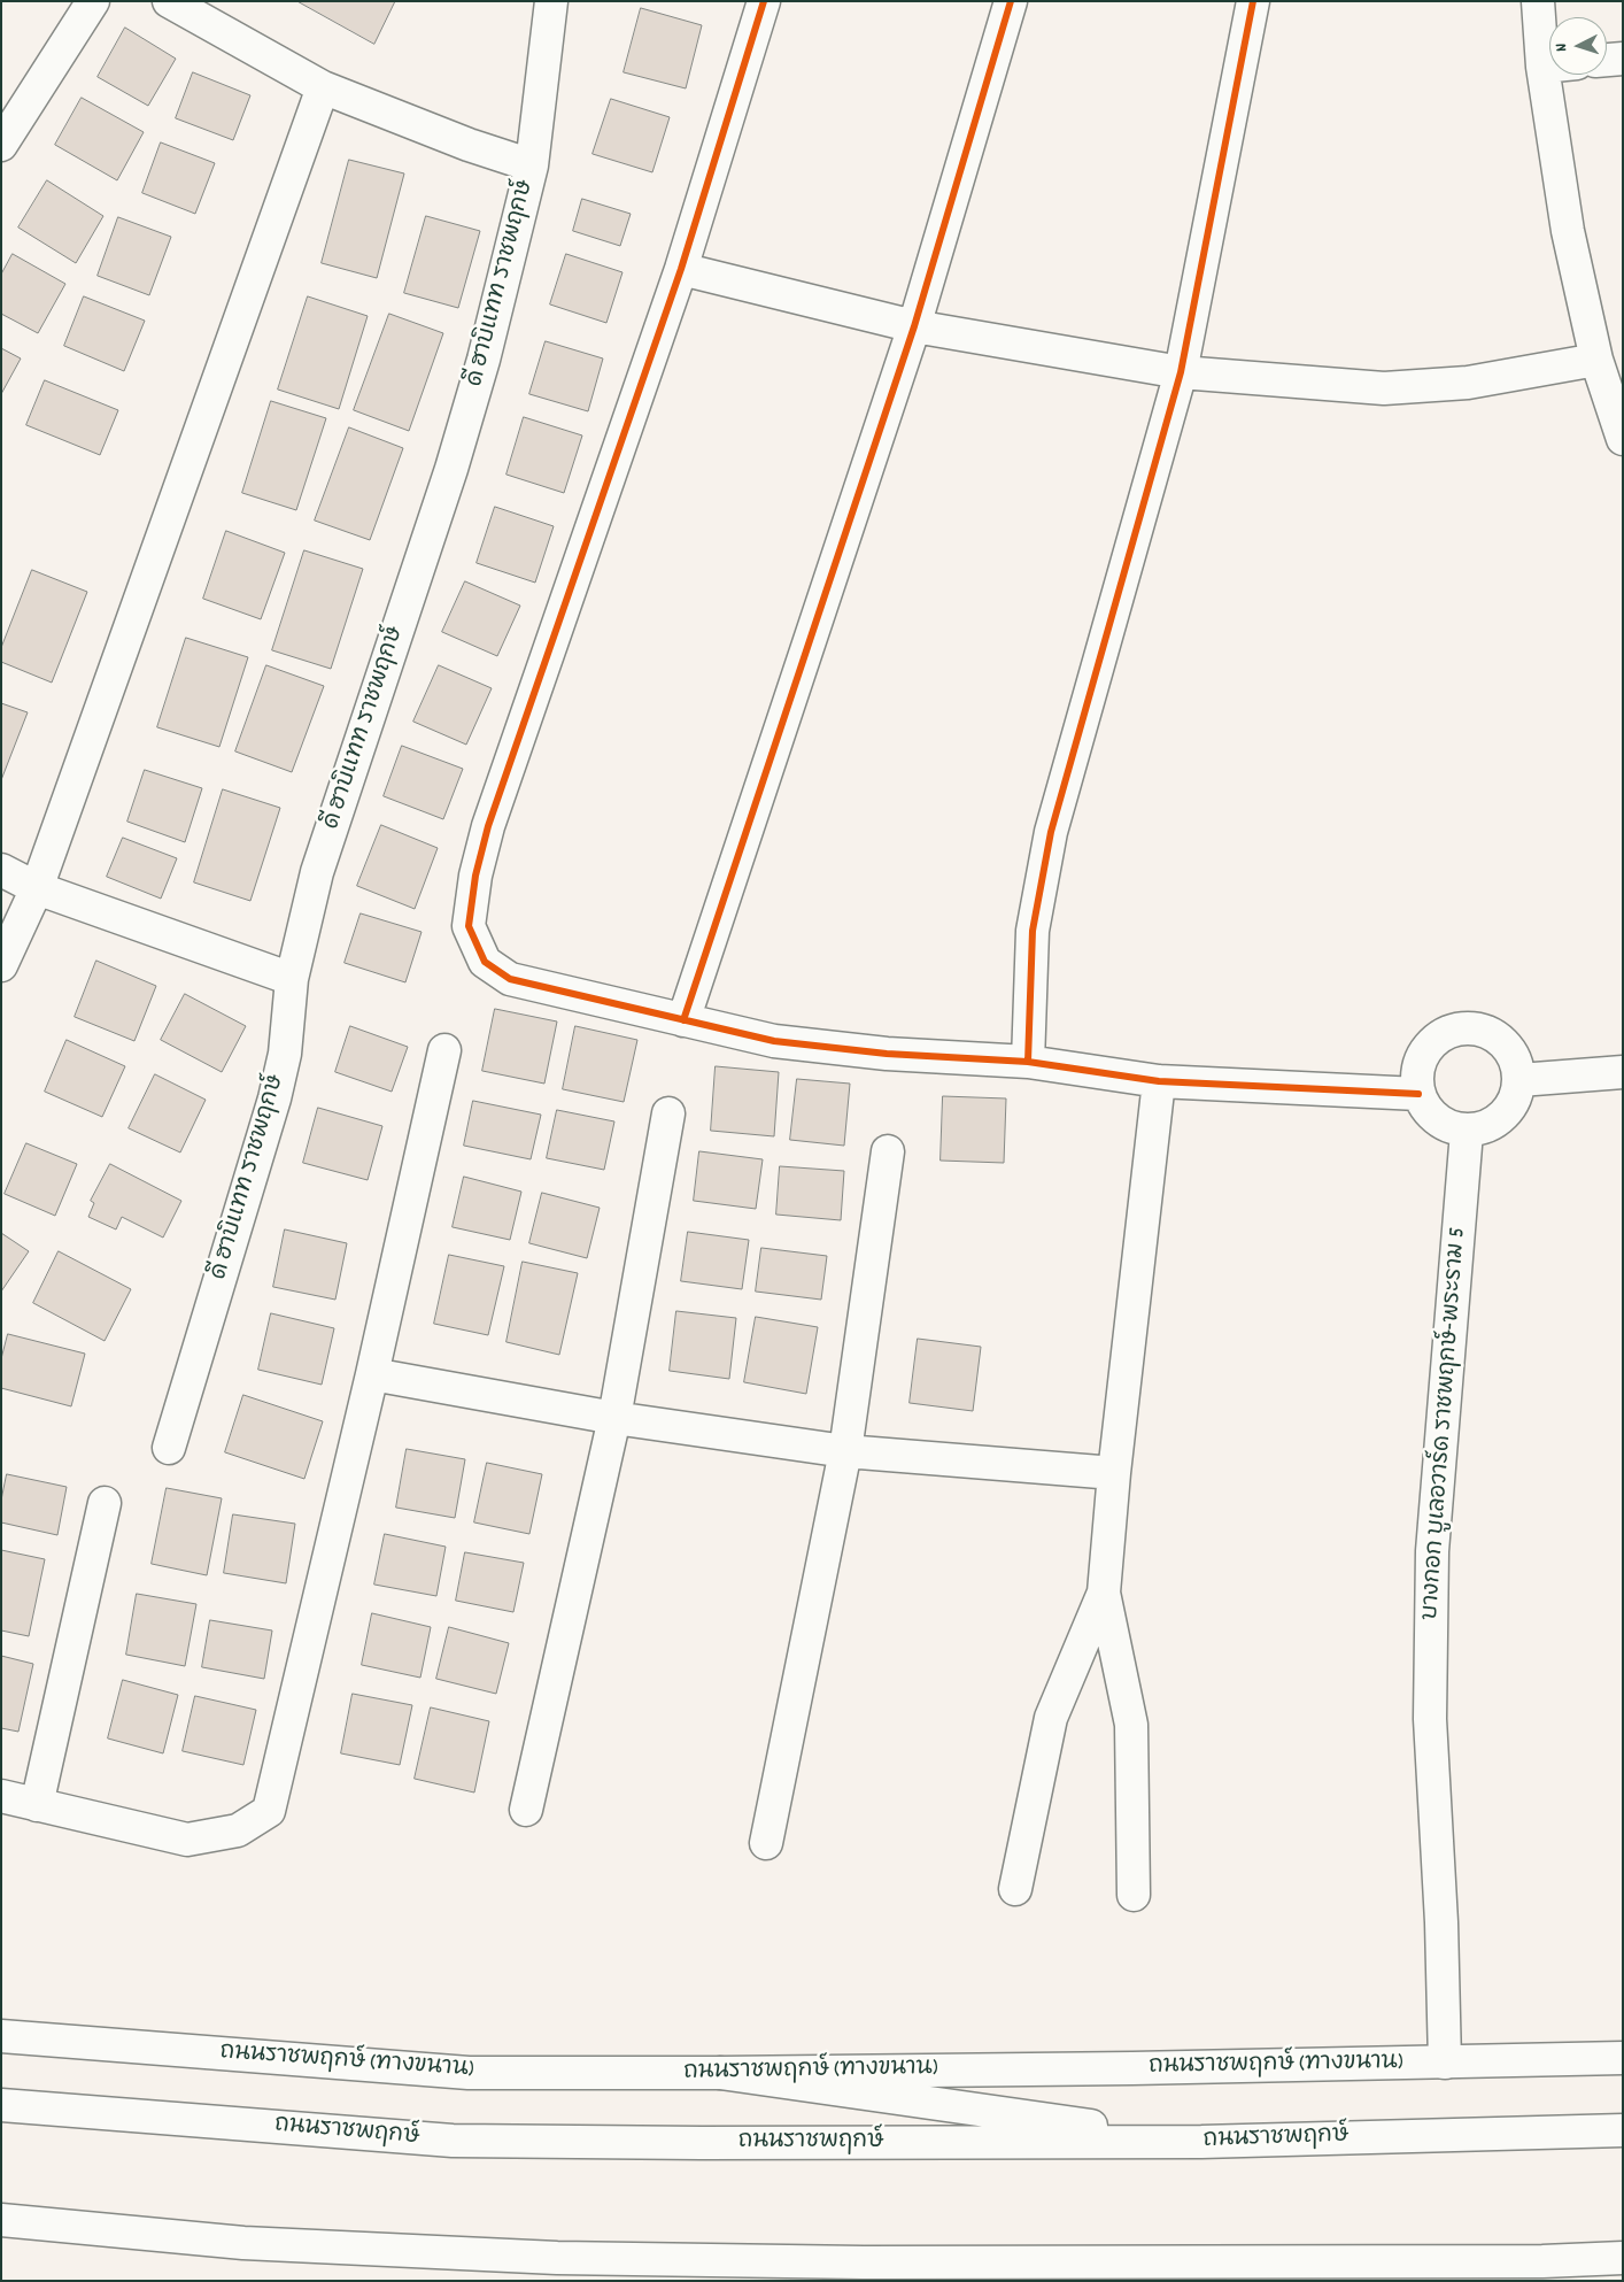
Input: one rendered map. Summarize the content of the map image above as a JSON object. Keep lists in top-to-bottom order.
{
  "streets": {
    "street": [
      "ดี ฮาบิแทท ราชพฤกษ์",
      "บางกอก บูเลอวาร์ด ราชพฤกษ์-พระราม 5",
      "ถนนราชพฤกษ์ (ทางขนาน)",
      "ถนนราชพฤกษ์"
    ]
  },
  "crossings": [
    ["บางกอก บูเลอวาร์ด ราชพฤกษ์-พระราม 5", "ถนนราชพฤกษ์ (ทางขนาน)"]
  ],
  "north": "left"
}
